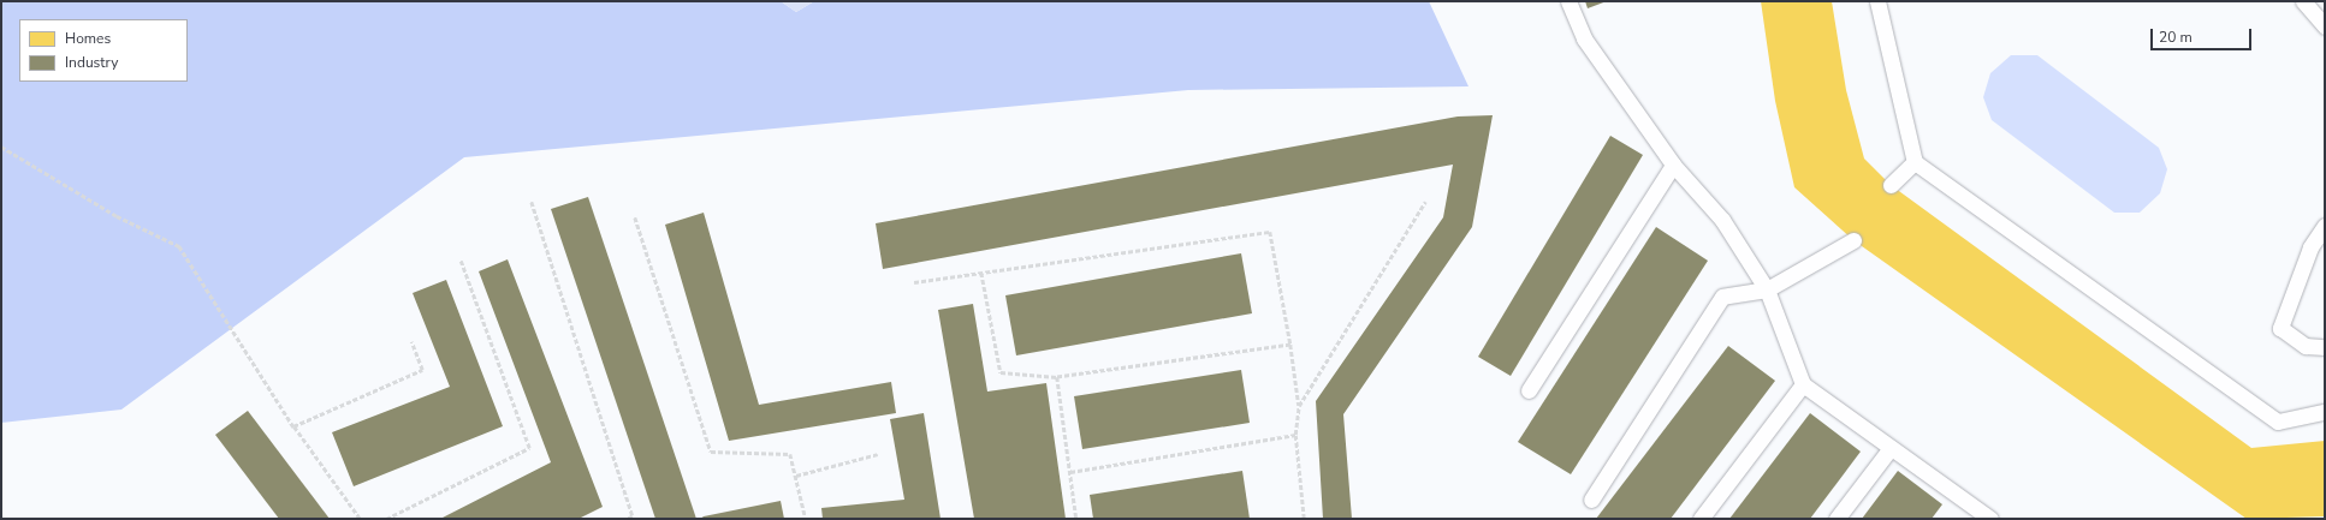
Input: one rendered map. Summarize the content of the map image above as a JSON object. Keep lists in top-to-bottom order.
{
  "legend": ["Homes", "Industry"],
  "scale_bar": "20 m"
}
